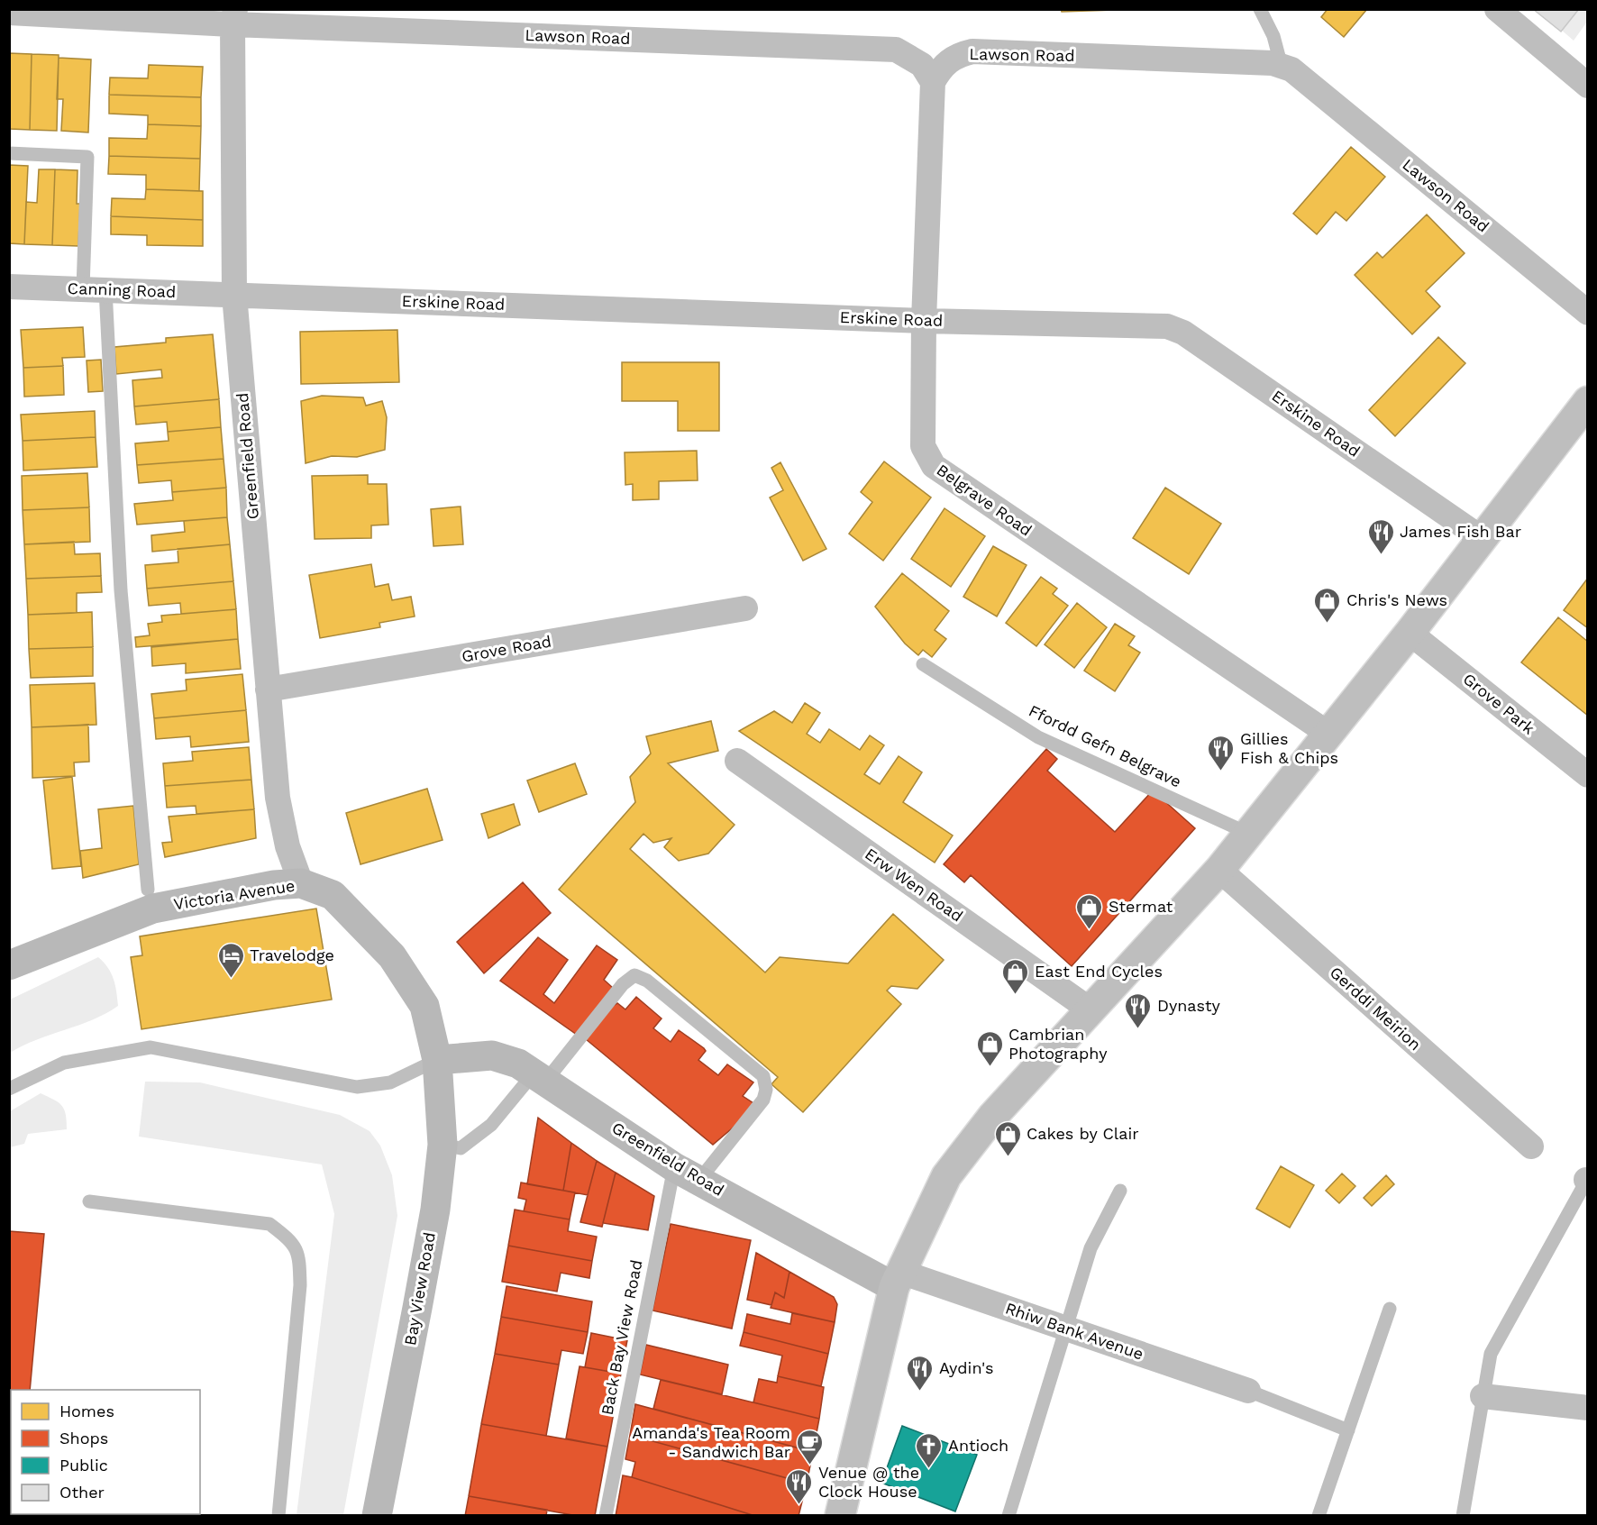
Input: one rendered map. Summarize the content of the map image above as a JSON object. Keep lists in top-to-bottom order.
{
  "streets": {
    "main road": ["Greenfield Road", "Victoria Avenue", "Bay View Road"],
    "street": [
      "Lawson Road",
      "Canning Road",
      "Erskine Road",
      "Belgrave Road",
      "Grove Road",
      "Grove Park",
      "Erw Wen Road",
      "Gerddi Meirion",
      "Rhiw Bank Avenue"
    ],
    "lane": ["Ffordd Gefn Belgrave", "Back Bay View Road"]
  },
  "crossings": [
    ["Lawson Road", "Greenfield Road"],
    ["Lawson Road", "Belgrave Road"],
    ["Canning Road", "Erskine Road"],
    ["Canning Road", "Greenfield Road"],
    ["Erskine Road", "Greenfield Road"],
    ["Erskine Road", "Belgrave Road"],
    ["Greenfield Road", "Grove Road"],
    ["Greenfield Road", "Victoria Avenue"],
    ["Greenfield Road", "Bay View Road"],
    ["Greenfield Road", "Rhiw Bank Avenue"],
    ["Greenfield Road", "Back Bay View Road"],
    ["Victoria Avenue", "Bay View Road"]
  ],
  "places": {
    "restaurant": [
      "James Fish Bar",
      "Gillies Fish & Chips",
      "Dynasty",
      "Aydin's",
      "Venue @ the Clock House"
    ],
    "shop": [
      "Chris's News",
      "Stermat",
      "East End Cycles",
      "Cambrian Photography",
      "Cakes by Clair"
    ],
    "hotel": ["Travelodge"],
    "cafe": ["Amanda's Tea Room - Sandwich Bar"],
    "church": ["Antioch"]
  },
  "legend": [
    "Homes",
    "Shops",
    "Public",
    "Other"
  ]
}
